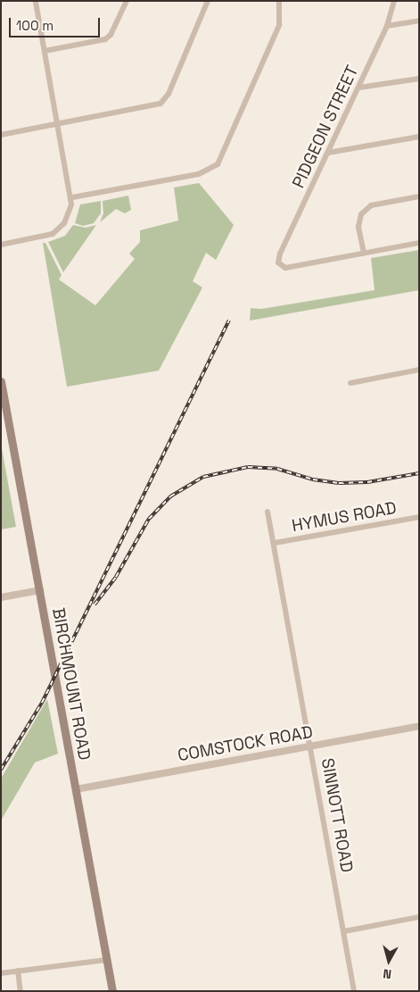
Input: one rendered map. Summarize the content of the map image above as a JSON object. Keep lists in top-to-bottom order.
{
  "streets": {
    "main road": ["BIRCHMOUNT ROAD"],
    "street": [
      "PIDGEON STREET",
      "HYMUS ROAD",
      "COMSTOCK ROAD",
      "SINNOTT ROAD"
    ]
  },
  "crossings": [
    ["HYMUS ROAD", "SINNOTT ROAD"],
    ["BIRCHMOUNT ROAD", "COMSTOCK ROAD"],
    ["COMSTOCK ROAD", "SINNOTT ROAD"]
  ],
  "scale_bar": "100 m",
  "north": "bottom"
}
